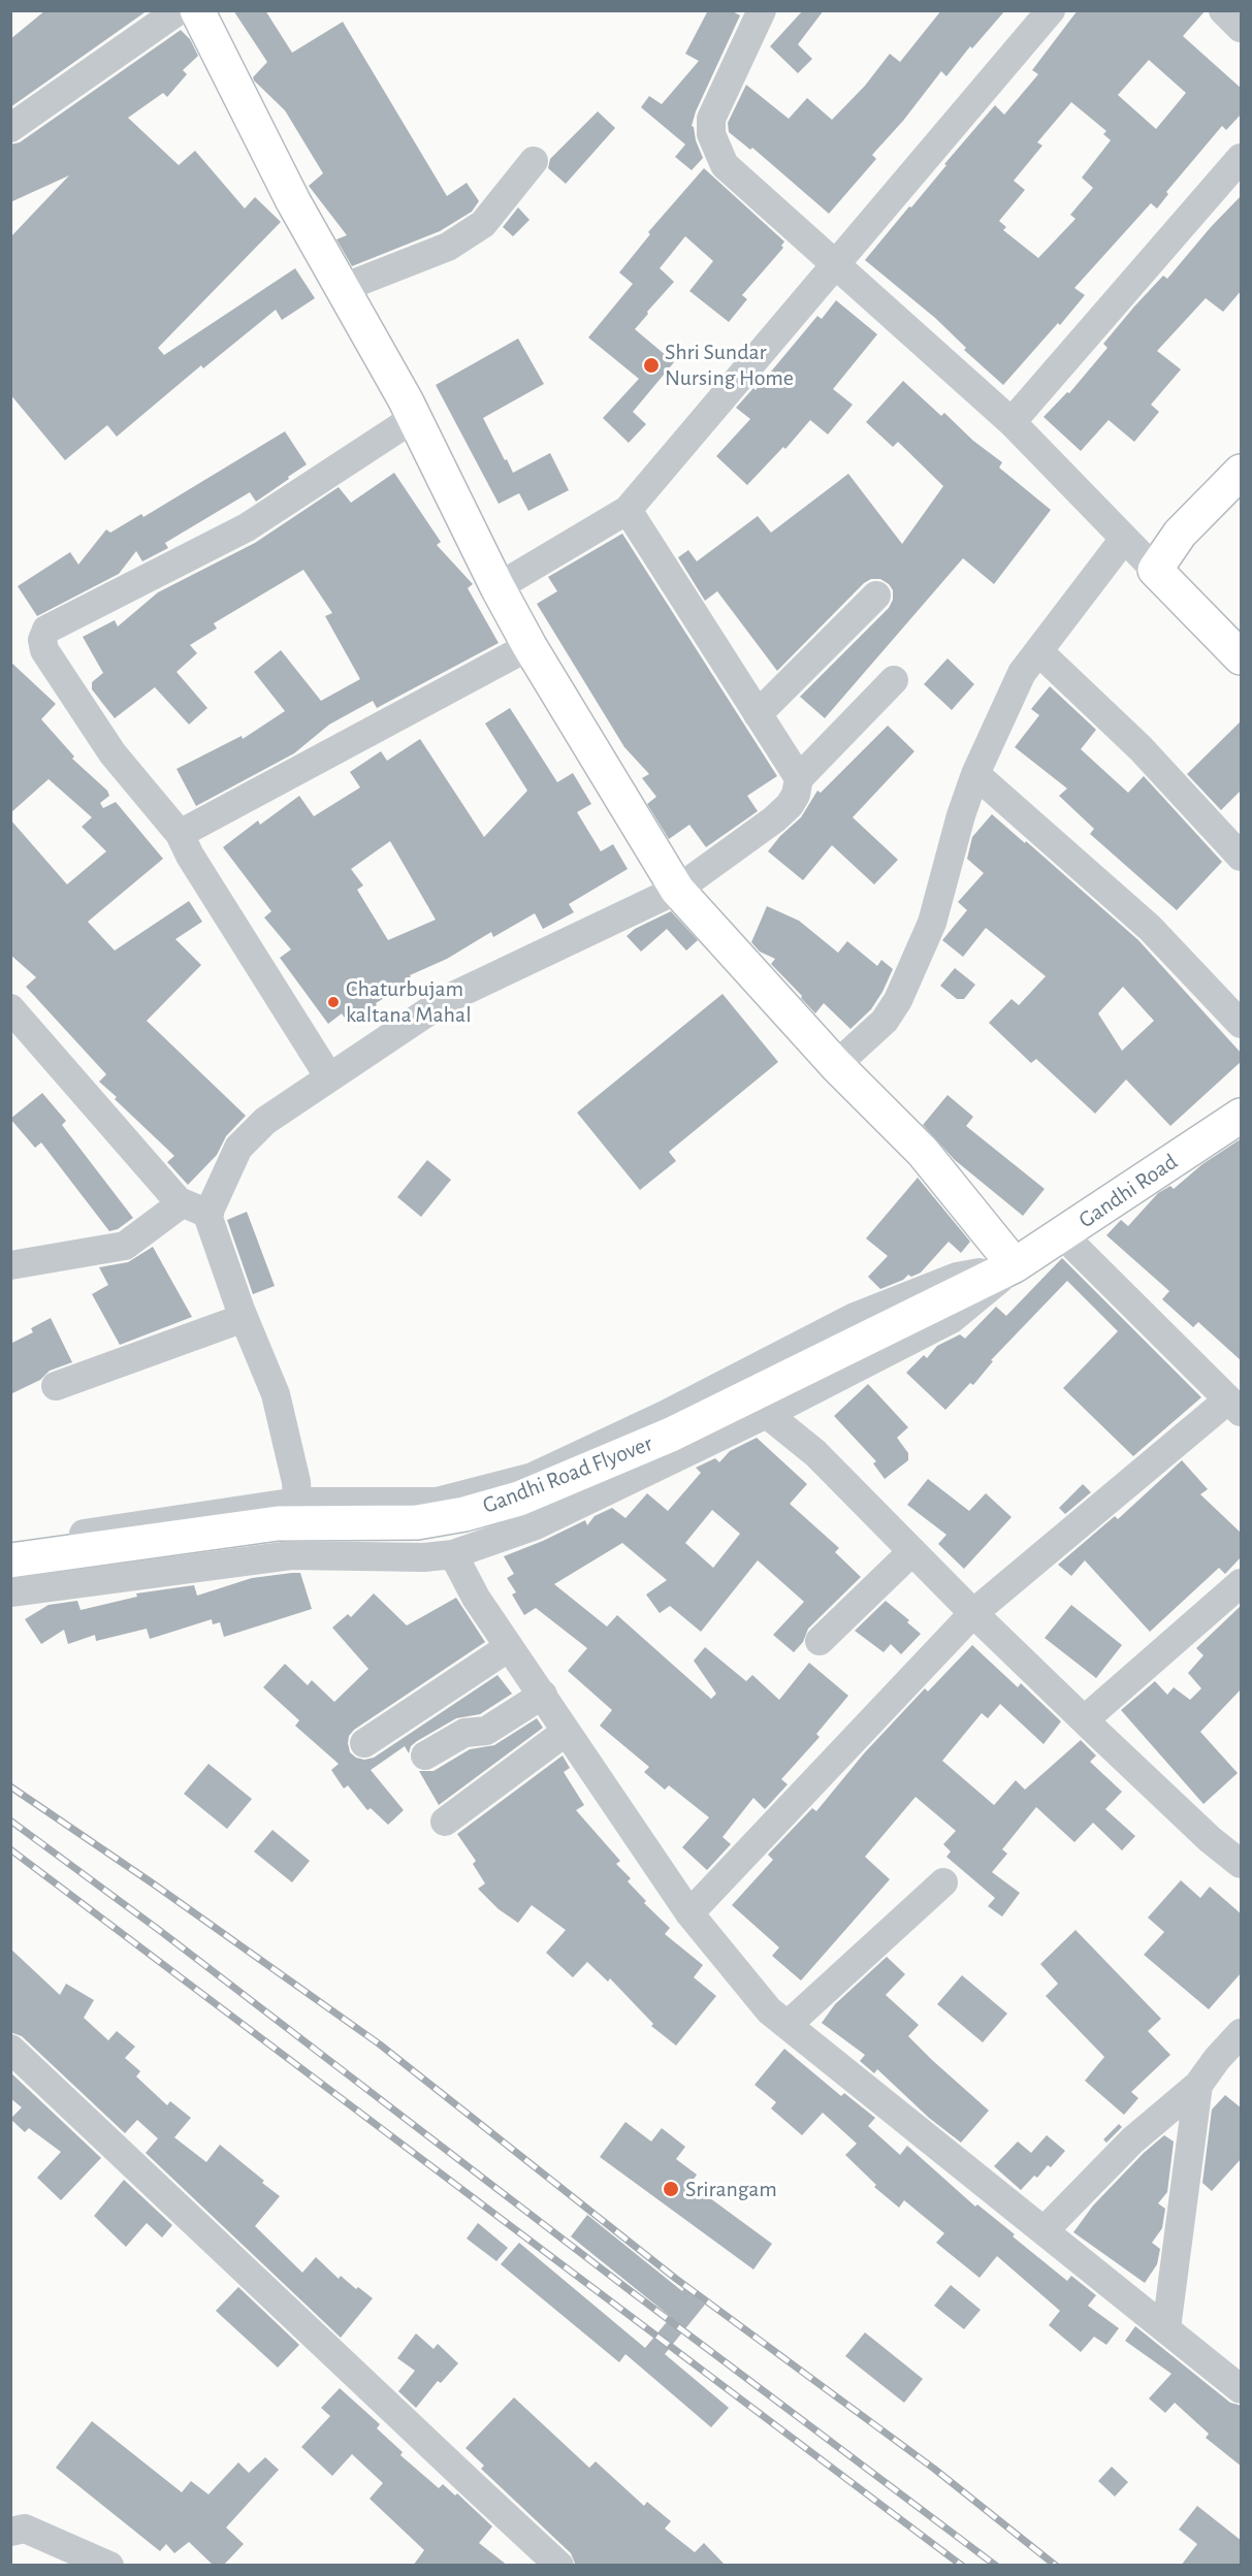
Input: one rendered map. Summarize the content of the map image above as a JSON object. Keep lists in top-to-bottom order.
{
  "streets": {
    "main road": ["Gandhi Road", "Gandhi Road Flyover"]
  },
  "crossings": [
    ["Gandhi Road", "Gandhi Road Flyover"]
  ],
  "places": ["Shri Sundar Nursing Home", "Chaturbujam kaltana Mahal", "Srirangam"]
}
